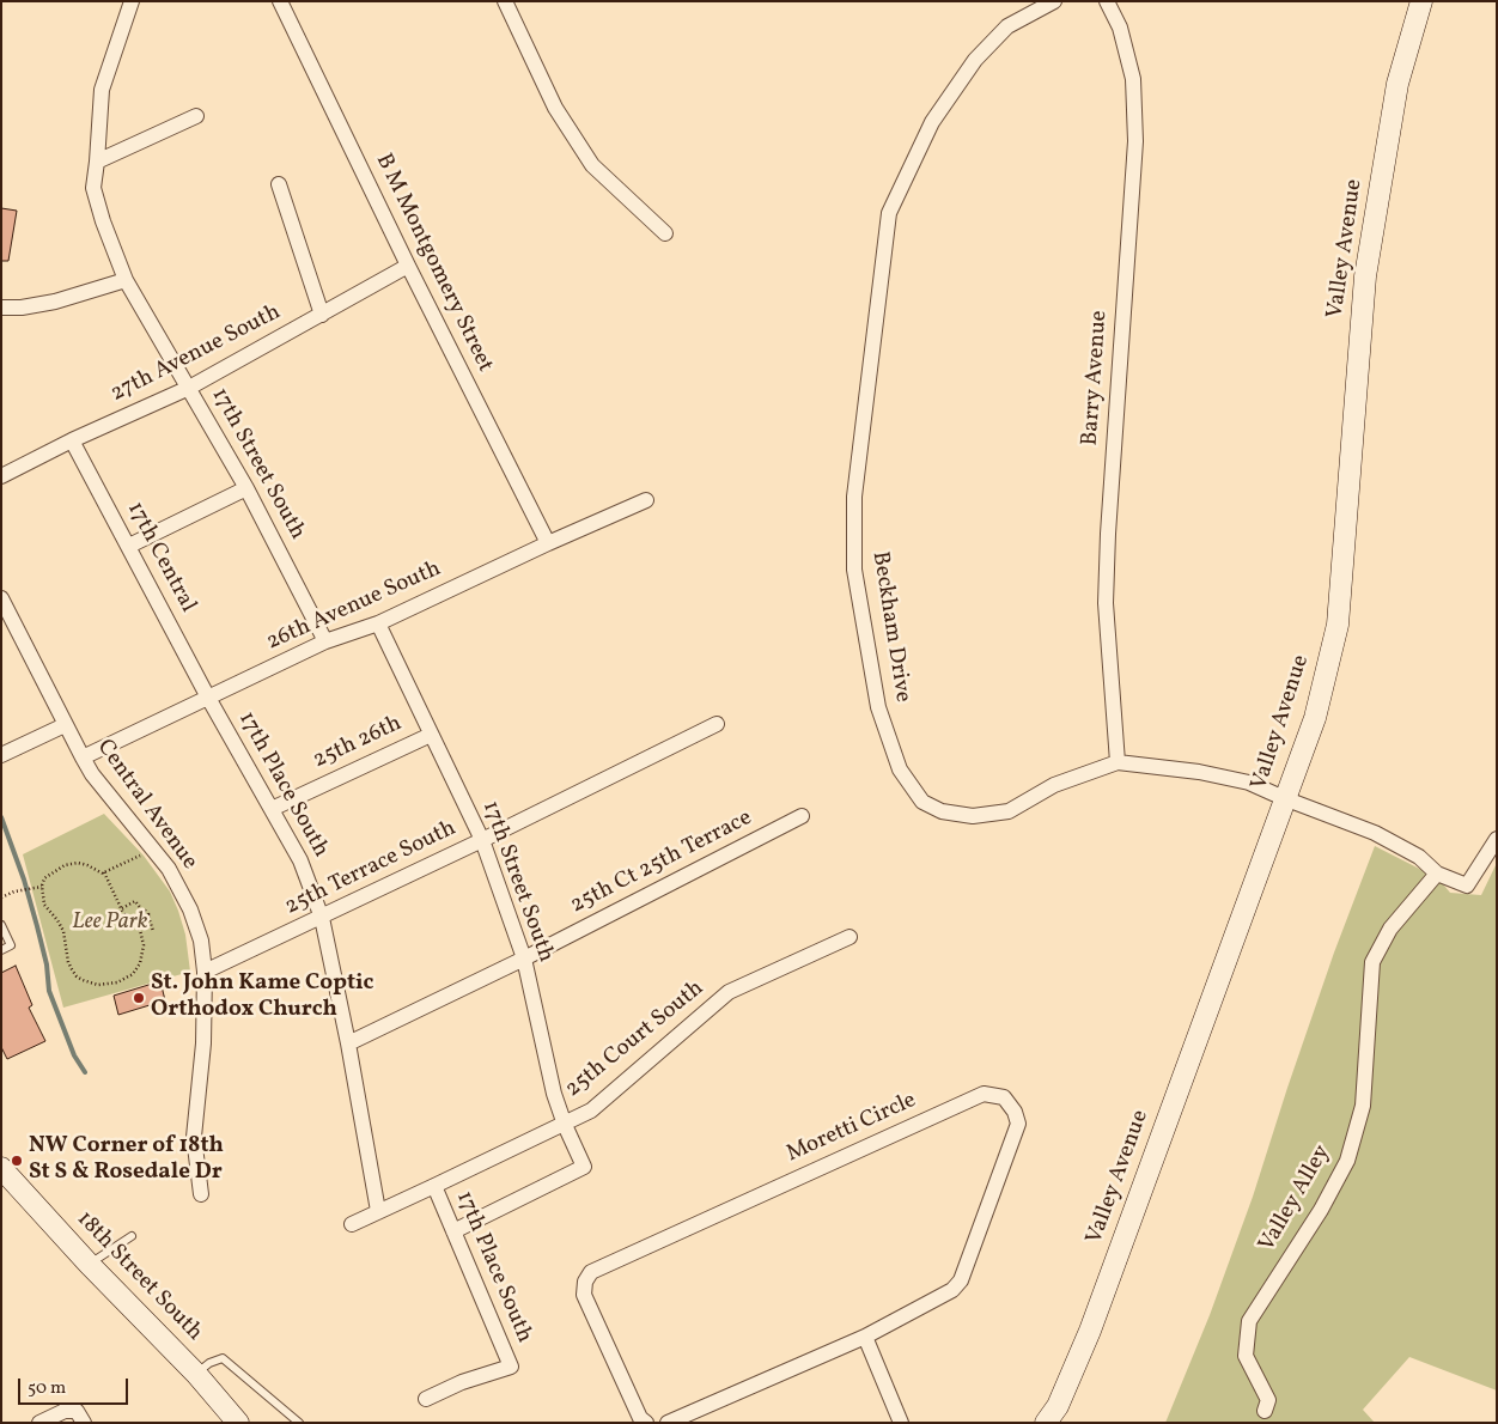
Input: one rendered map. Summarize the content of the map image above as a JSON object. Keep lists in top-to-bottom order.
{
  "streets": {
    "main road": ["Valley Avenue", "18th Street South"],
    "street": [
      "B M Montgomery Street",
      "27th Avenue South",
      "Barry Avenue",
      "17th Street South",
      "17th Central",
      "26th Avenue South",
      "Beckham Drive",
      "25th 26th",
      "17th Place South",
      "Central Avenue",
      "25th Ct 25th Terrace",
      "25th Terrace South",
      "25th Court South",
      "Moretti Circle",
      "Valley Alley"
    ]
  },
  "crossings": [
    ["Valley Avenue", "Beckham Drive"],
    ["B M Montgomery Street", "27th Avenue South"],
    ["B M Montgomery Street", "26th Avenue South"],
    ["27th Avenue South", "17th Street South"],
    ["27th Avenue South", "17th Central"],
    ["Barry Avenue", "Beckham Drive"],
    ["17th Street South", "26th Avenue South"],
    ["17th Street South", "25th 26th"],
    ["17th Street South", "17th Place South"],
    ["17th Street South", "25th Ct 25th Terrace"],
    ["17th Street South", "25th Terrace South"],
    ["17th Street South", "25th Court South"],
    ["17th Central", "26th Avenue South"],
    ["17th Central", "17th Place South"],
    ["26th Avenue South", "17th Place South"],
    ["26th Avenue South", "Central Avenue"],
    ["Beckham Drive", "Valley Alley"],
    ["25th 26th", "17th Place South"],
    ["17th Place South", "25th Ct 25th Terrace"],
    ["17th Place South", "25th Terrace South"],
    ["17th Place South", "25th Court South"],
    ["Central Avenue", "25th Terrace South"]
  ],
  "parks": ["Lee Park"],
  "places": ["St. John Kame Coptic Orthodox Church", "NW Corner of 18th St S & Rosedale Dr"],
  "scale_bar": "50 m"
}
